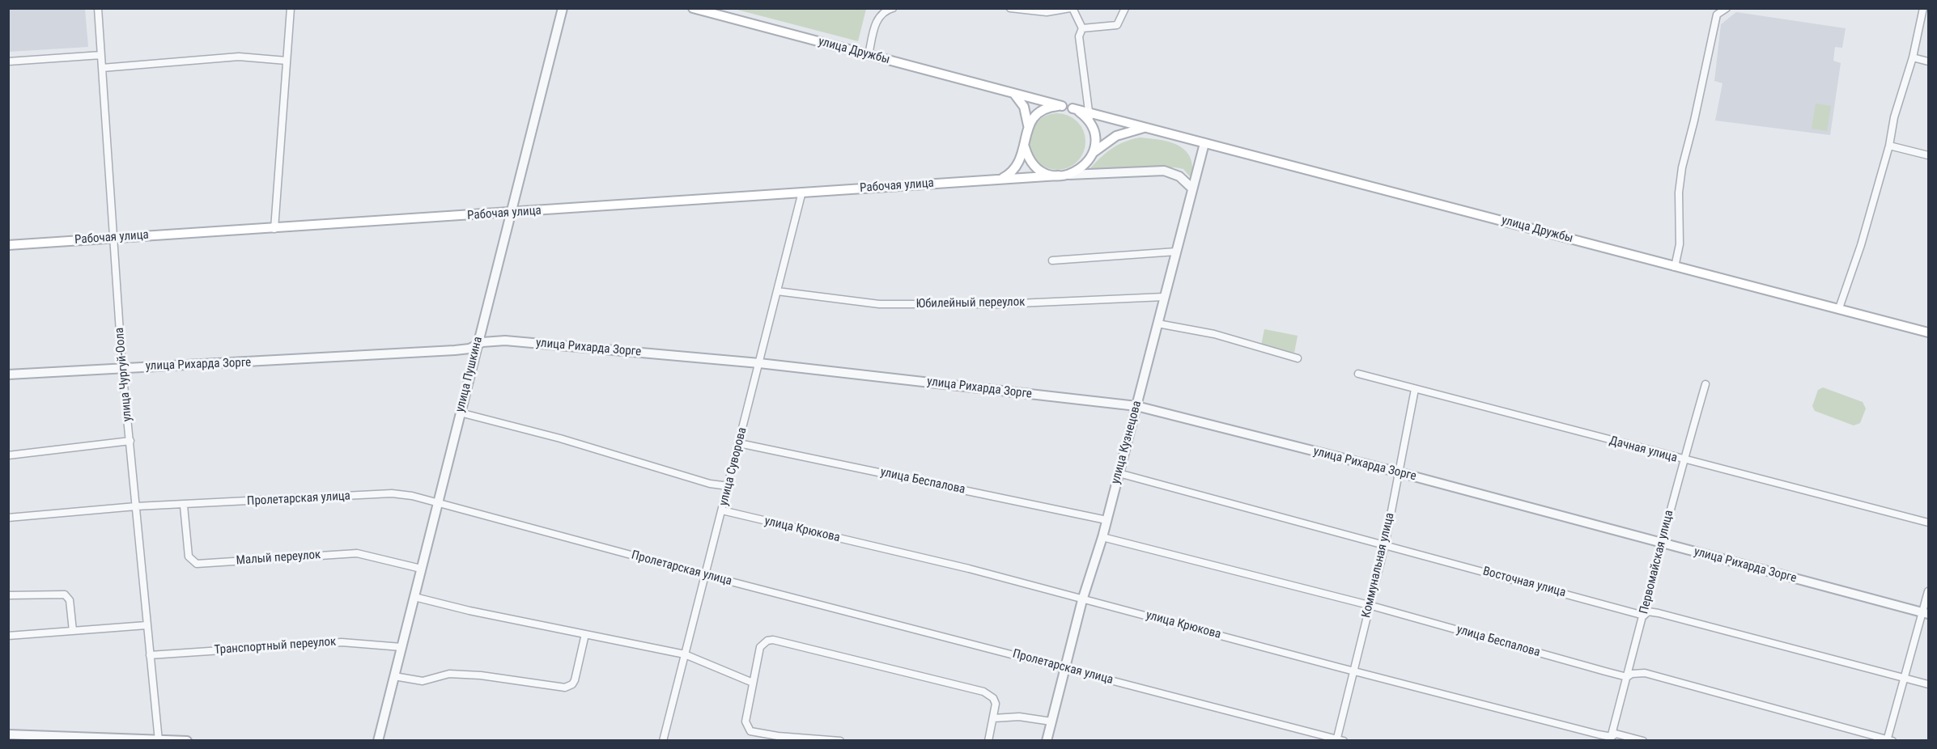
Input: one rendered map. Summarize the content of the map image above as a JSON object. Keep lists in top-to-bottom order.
{
  "streets": {
    "main road": ["улица Дружбы", "Рабочая улица"],
    "street": [
      "Юбилейный переулок",
      "улица Рихарда Зорге",
      "улица Чургуй-Оола",
      "улица Пушкина",
      "улица Кузнецова",
      "Дачная улица",
      "улица Суворова",
      "улица Беспалова",
      "Пролетарская улица",
      "улица Крюкова",
      "Малый переулок",
      "Первомайская улица",
      "Коммунальная улица",
      "Восточная улица",
      "Транспортный переулок"
    ]
  },
  "crossings": [
    ["улица Дружбы", "Рабочая улица"],
    ["улица Дружбы", "улица Кузнецова"],
    ["Рабочая улица", "улица Чургуй-Оола"],
    ["Рабочая улица", "улица Пушкина"],
    ["Рабочая улица", "улица Суворова"],
    ["Юбилейный переулок", "улица Кузнецова"],
    ["Юбилейный переулок", "улица Суворова"],
    ["улица Рихарда Зорге", "улица Чургуй-Оола"],
    ["улица Рихарда Зорге", "улица Пушкина"],
    ["улица Рихарда Зорге", "улица Кузнецова"],
    ["улица Рихарда Зорге", "улица Суворова"],
    ["улица Рихарда Зорге", "Первомайская улица"],
    ["улица Рихарда Зорге", "Коммунальная улица"],
    ["улица Чургуй-Оола", "Пролетарская улица"],
    ["улица Чургуй-Оола", "Транспортный переулок"],
    ["улица Пушкина", "Пролетарская улица"],
    ["улица Пушкина", "Малый переулок"],
    ["улица Пушкина", "Транспортный переулок"],
    ["улица Кузнецова", "улица Беспалова"],
    ["улица Кузнецова", "Пролетарская улица"],
    ["улица Кузнецова", "улица Крюкова"],
    ["улица Кузнецова", "Восточная улица"],
    ["Дачная улица", "Первомайская улица"],
    ["Дачная улица", "Коммунальная улица"],
    ["улица Суворова", "улица Беспалова"],
    ["улица Суворова", "Пролетарская улица"],
    ["улица Суворова", "улица Крюкова"],
    ["улица Беспалова", "Первомайская улица"],
    ["улица Беспалова", "Коммунальная улица"],
    ["Пролетарская улица", "Малый переулок"],
    ["Пролетарская улица", "Коммунальная улица"],
    ["улица Крюкова", "Первомайская улица"],
    ["улица Крюкова", "Коммунальная улица"],
    ["Первомайская улица", "Восточная улица"],
    ["Коммунальная улица", "Восточная улица"]
  ]
}
